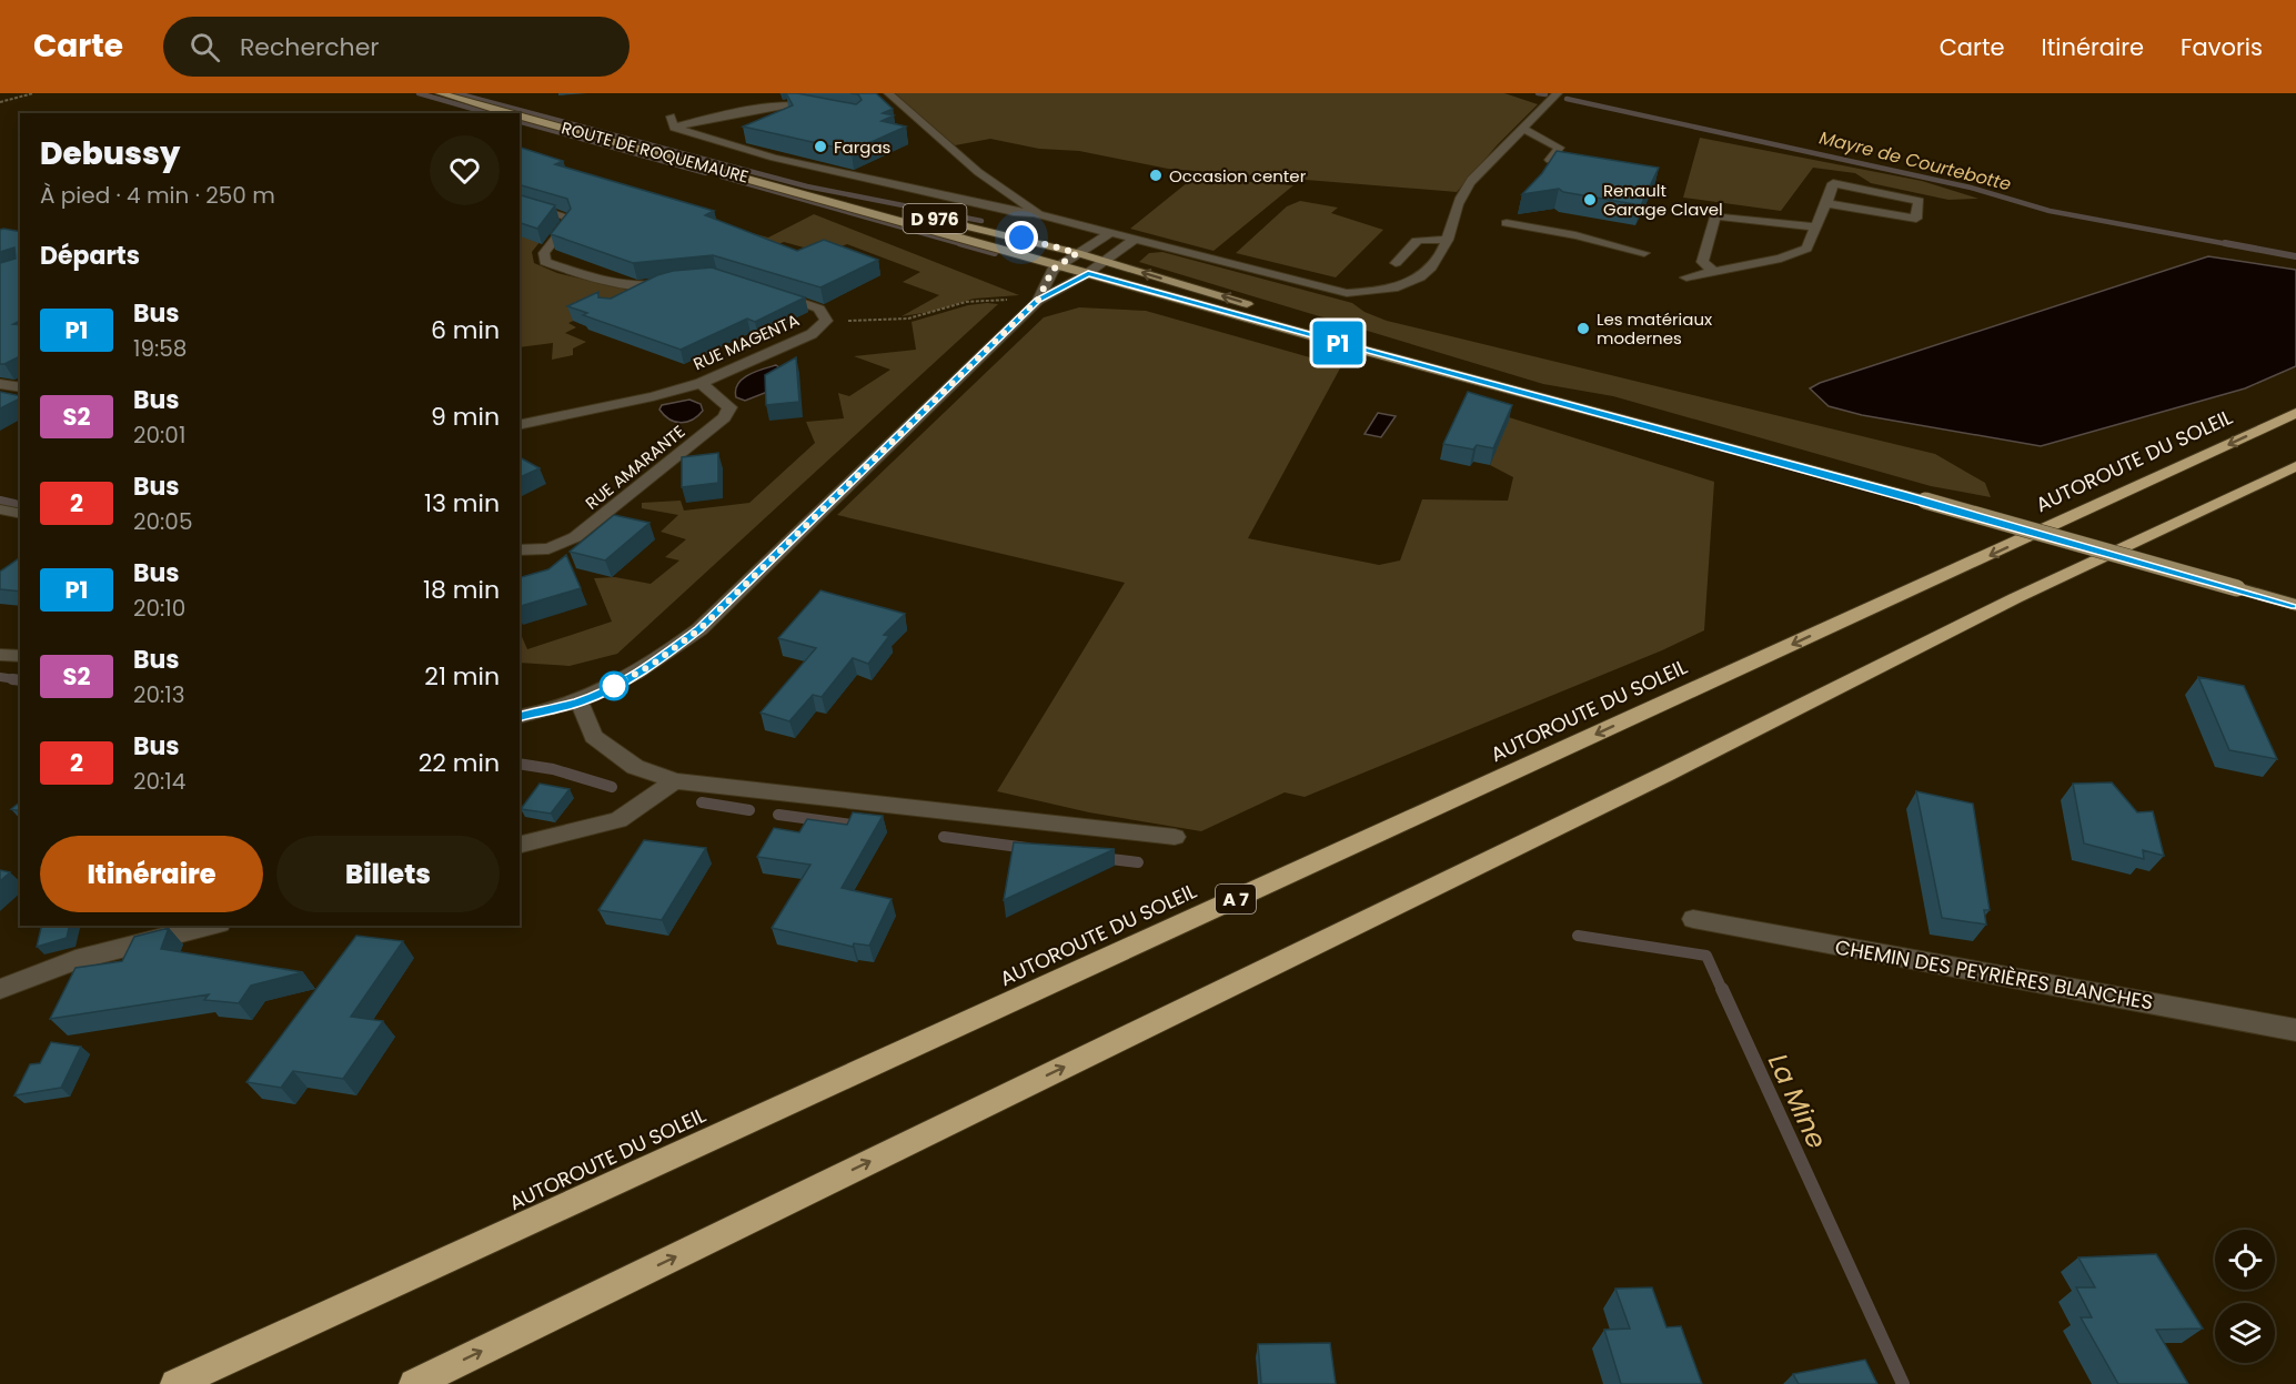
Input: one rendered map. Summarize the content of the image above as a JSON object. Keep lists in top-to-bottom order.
{
  "streets": {
    "highway": ["AUTOROUTE DU SOLEIL", "A 7"],
    "main road": ["ROUTE DE ROQUEMAURE", "D 976"],
    "street": ["RUE MAGENTA", "RUE AMARANTE", "CHEMIN DES PEYRIÈRES BLANCHES"]
  },
  "crossings": [
    ["RUE MAGENTA", "RUE AMARANTE"]
  ],
  "water": ["Mayre de Courtebotte", "La Mine"],
  "places": [
    "Fargas",
    "Occasion center",
    "Renault Garage Clavel",
    "Les matériaux modernes"
  ],
  "lines": ["bus line P1"],
  "page": {
    "header": "Carte",
    "search": "Rechercher",
    "nav": ["Carte", "Itinéraire", "Favoris"],
    "on_map": "P1",
    "heading": [
      ["Debussy", "À pied · 4 min · 250 m"],
      "Départs"
    ],
    "list": [
      {
        "mark": "P1",
        "name": "Bus",
        "note": "19:58",
        "value": "6 min"
      },
      {
        "mark": "S2",
        "name": "Bus",
        "note": "20:01",
        "value": "9 min"
      },
      {
        "mark": "2",
        "name": "Bus",
        "note": "20:05",
        "value": "13 min"
      },
      {
        "mark": "P1",
        "name": "Bus",
        "note": "20:10",
        "value": "18 min"
      },
      {
        "mark": "S2",
        "name": "Bus",
        "note": "20:13",
        "value": "21 min"
      },
      {
        "mark": "2",
        "name": "Bus",
        "note": "20:14",
        "value": "22 min"
      }
    ],
    "buttons": ["Itinéraire", "Billets"]
  }
}
